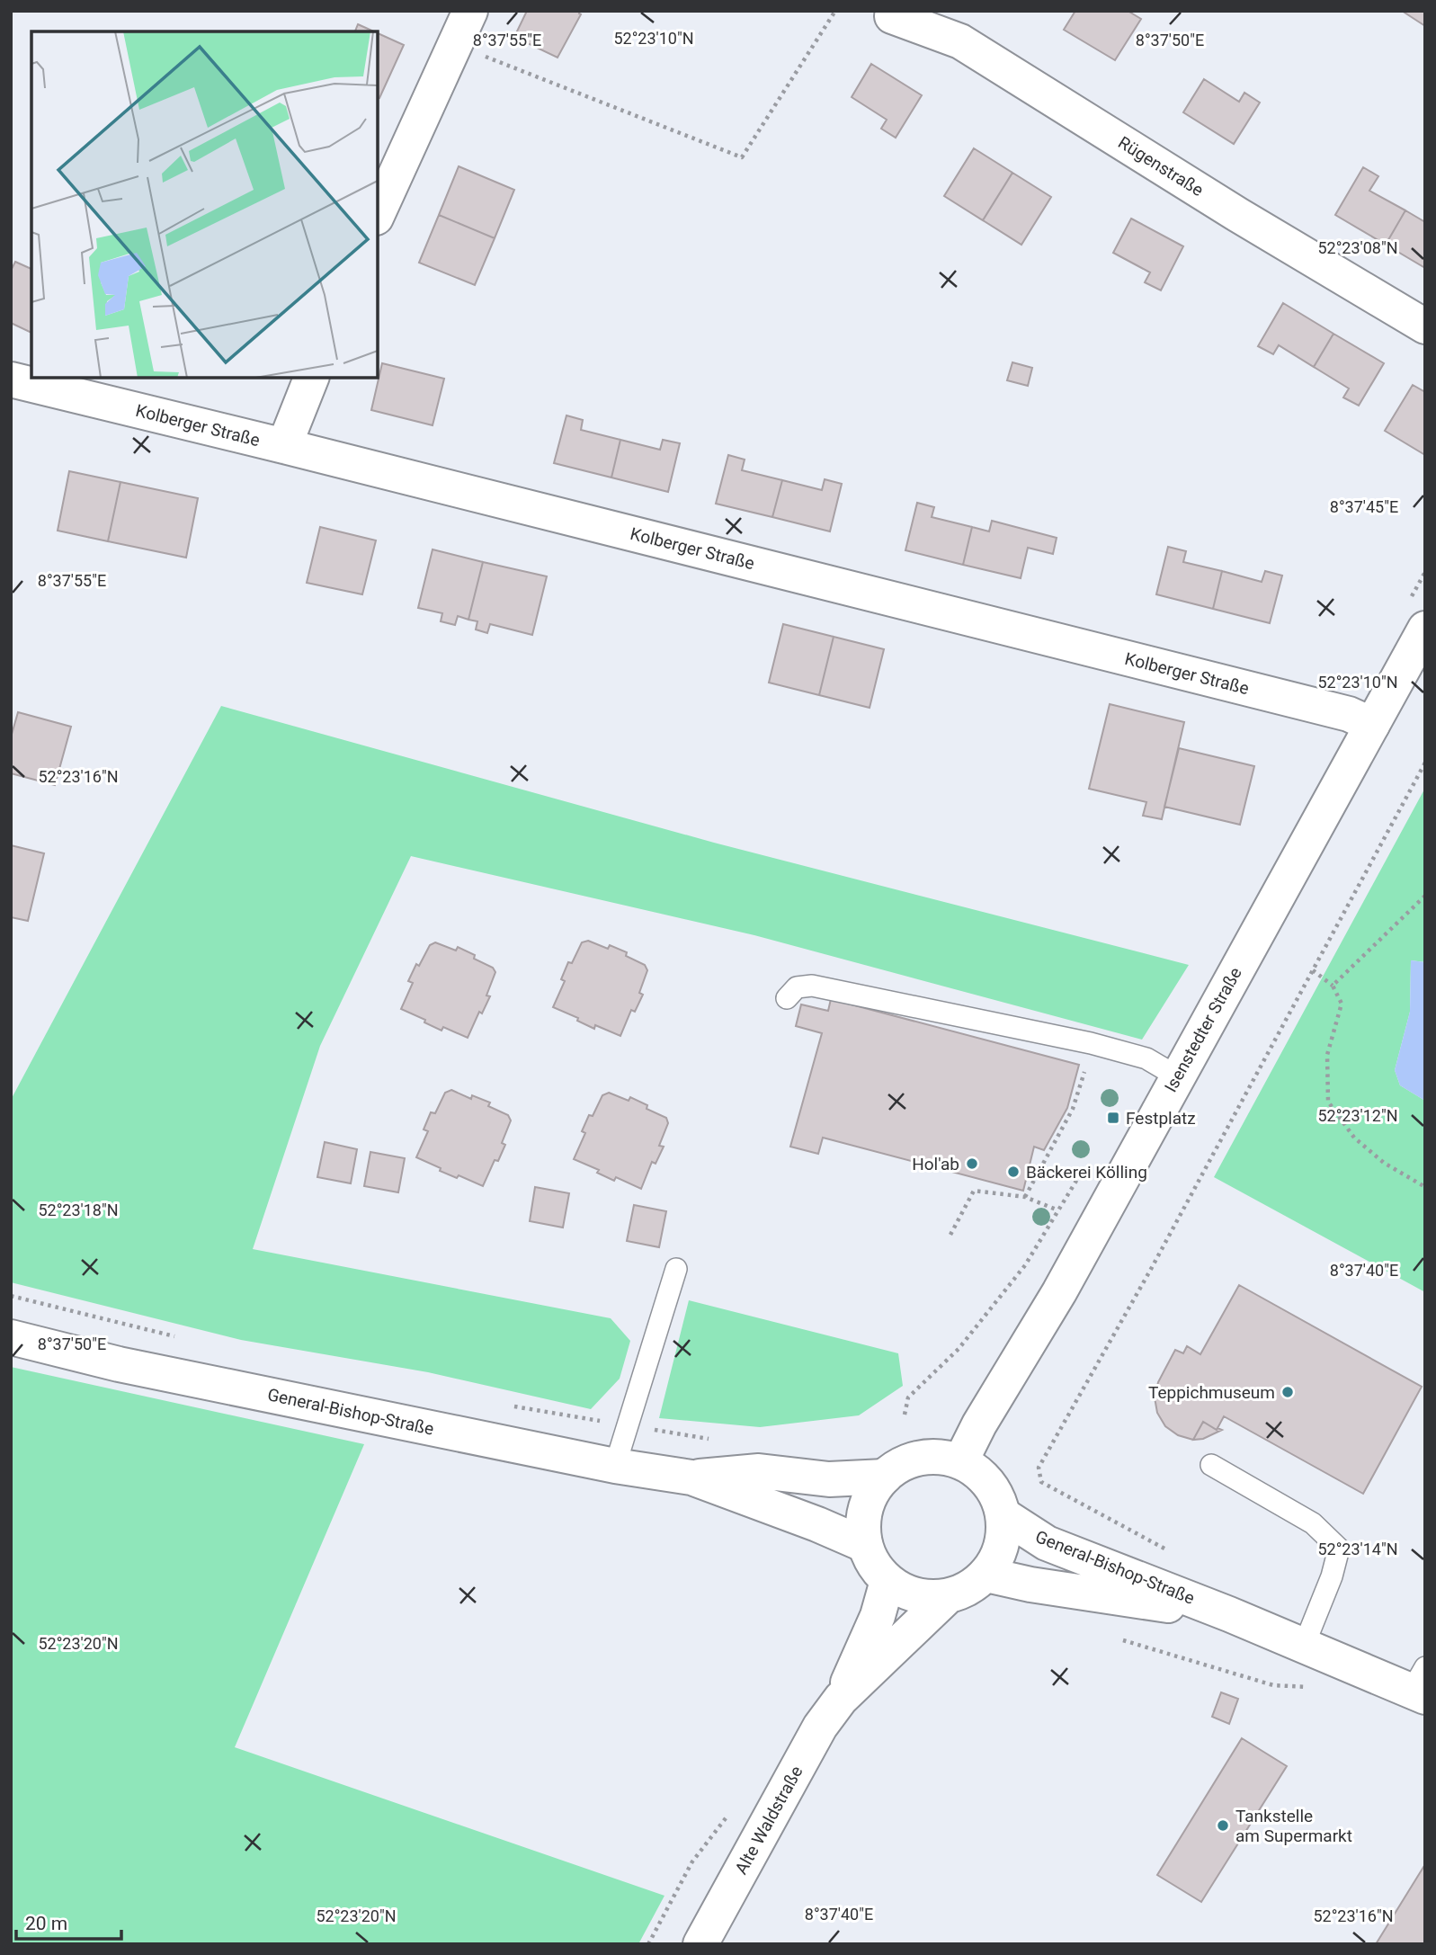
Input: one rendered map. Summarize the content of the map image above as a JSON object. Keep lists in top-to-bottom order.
{
  "streets": {
    "street": [
      "Rügenstraße",
      "Kolberger Straße",
      "Isenstedter Straße",
      "General-Bishop-Straße",
      "Alte Waldstraße"
    ]
  },
  "crossings": [
    ["Kolberger Straße", "Isenstedter Straße"],
    ["Isenstedter Straße", "General-Bishop-Straße"],
    ["Isenstedter Straße", "Alte Waldstraße"],
    ["General-Bishop-Straße", "Alte Waldstraße"]
  ],
  "places": {
    "transit": ["Festplatz"],
    "other": [
      "Hol'ab",
      "Bäckerei Kölling",
      "Teppichmuseum",
      "Tankstelle am Supermarkt"
    ]
  },
  "scale_bar": "20 m",
  "coordinates": [
    "52°23'10\"N",
    "8°37'55\"E",
    "8°37'50\"E",
    "52°23'08\"N",
    "8°37'45\"E",
    "52°23'16\"N",
    "52°23'12\"N",
    "52°23'18\"N",
    "8°37'40\"E",
    "52°23'14\"N",
    "52°23'20\"N"
  ]
}
